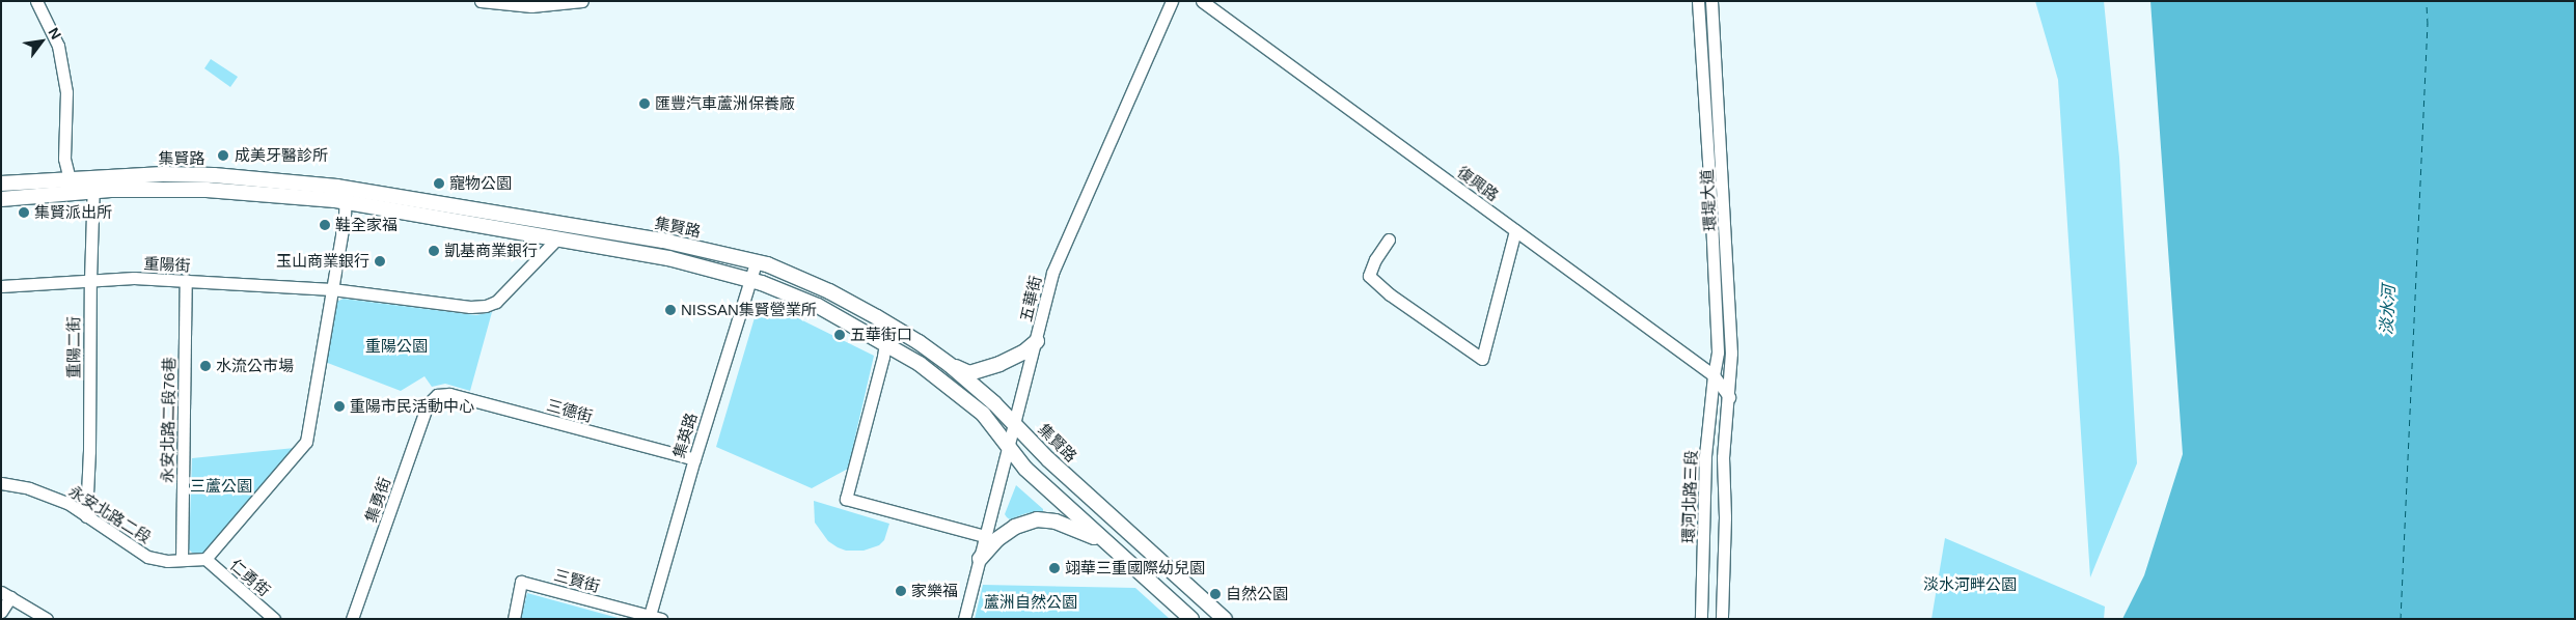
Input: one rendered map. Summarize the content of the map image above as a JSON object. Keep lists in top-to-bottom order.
{
  "streets": {
    "main road": ["集賢路"],
    "street": [
      "復興路",
      "環堤大道",
      "重陽街",
      "五華街",
      "重陽二街",
      "三德街",
      "永安北路二段76巷",
      "集英路",
      "環河北路三段",
      "集勇街",
      "永安北路二段",
      "仁勇街",
      "三賢街"
    ]
  },
  "crossings": [
    ["集賢路", "重陽街"],
    ["集賢路", "五華街"],
    ["集賢路", "重陽二街"],
    ["集賢路", "集英路"],
    ["復興路", "環堤大道"],
    ["復興路", "環河北路三段"],
    ["環堤大道", "環河北路三段"],
    ["重陽街", "重陽二街"],
    ["重陽街", "永安北路二段76巷"],
    ["重陽二街", "永安北路二段"],
    ["三德街", "集英路"],
    ["三德街", "集勇街"],
    ["永安北路二段76巷", "永安北路二段"],
    ["集英路", "三賢街"],
    ["永安北路二段", "仁勇街"]
  ],
  "water": ["淡水河"],
  "parks": [
    "重陽公園",
    "三蘆公園",
    "淡水河畔公園",
    "蘆洲自然公園"
  ],
  "places": [
    "匯豐汽車蘆洲保養廠",
    "成美牙醫診所",
    "寵物公園",
    "集賢派出所",
    "鞋全家福",
    "凱基商業銀行",
    "玉山商業銀行",
    "NISSAN集賢營業所",
    "五華街口",
    "水流公市場",
    "重陽市民活動中心",
    "翊華三重國際幼兒園",
    "家樂福",
    "自然公園"
  ],
  "north": "top right"
}
